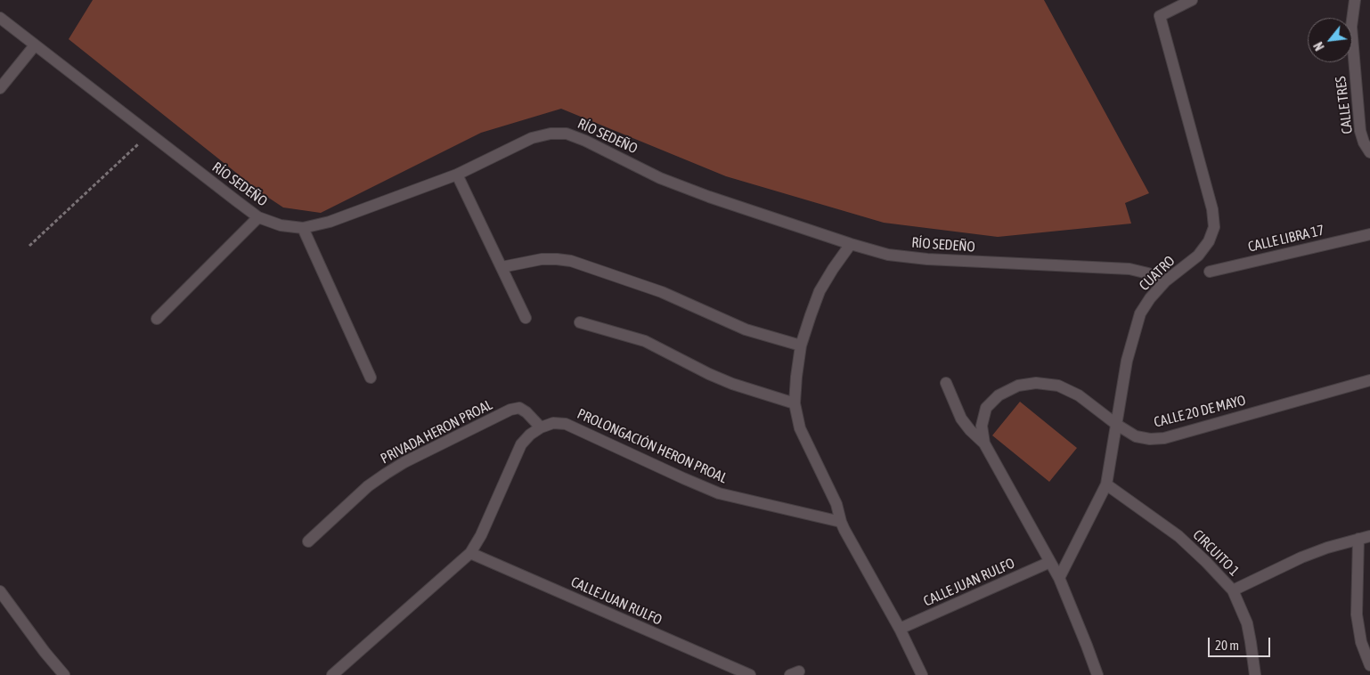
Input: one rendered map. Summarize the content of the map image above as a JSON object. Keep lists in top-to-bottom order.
{
  "streets": {
    "street": [
      "CALLE TRES",
      "RÍO SEDEÑO",
      "CALLE LIBRA 17",
      "CUATRO",
      "CALLE 20 DE MAYO",
      "PRIVADA HERON PROAL",
      "PROLONGACIÓN HERON PROAL",
      "CIRCUITO 1",
      "CALLE JUAN RULFO"
    ]
  },
  "crossings": [
    ["RÍO SEDEÑO", "CUATRO"],
    ["CUATRO", "CALLE 20 DE MAYO"],
    ["CUATRO", "CIRCUITO 1"],
    ["CALLE 20 DE MAYO", "CALLE JUAN RULFO"],
    ["PRIVADA HERON PROAL", "PROLONGACIÓN HERON PROAL"]
  ],
  "scale_bar": "20 m",
  "north": "bottom left"
}
